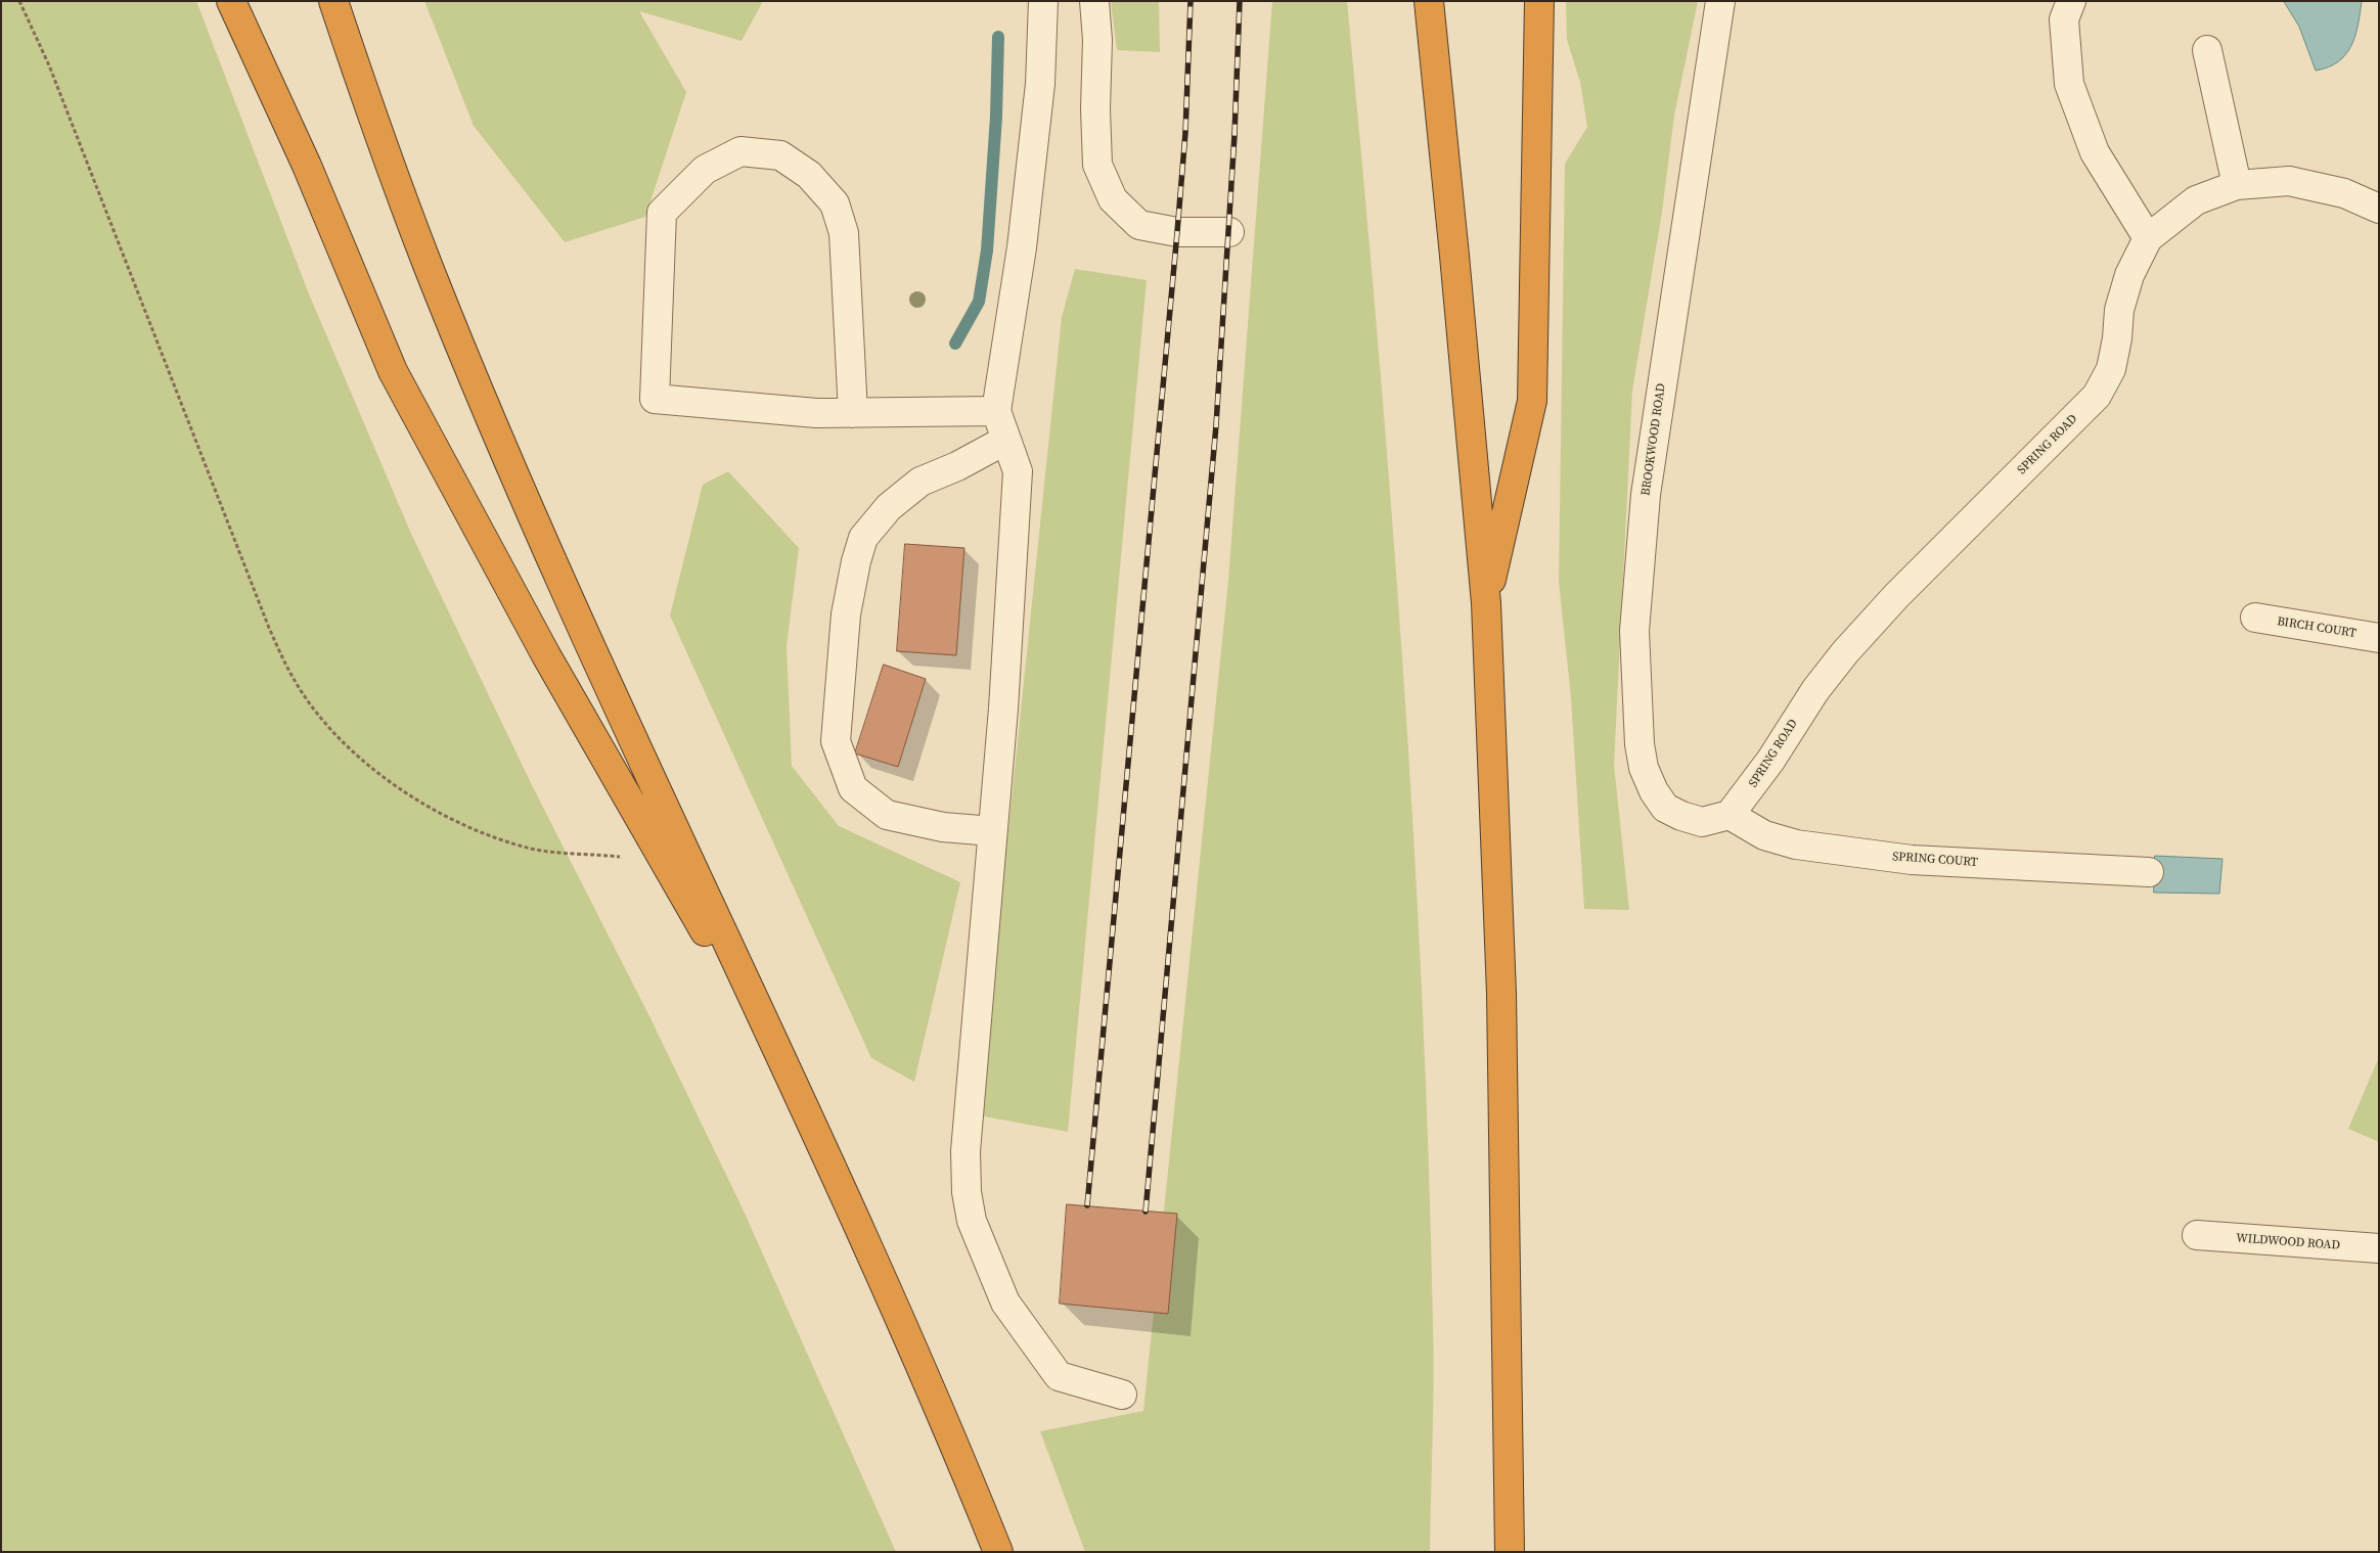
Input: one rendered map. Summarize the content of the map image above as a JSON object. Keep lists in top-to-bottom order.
{
  "streets": {
    "street": [
      "BROOKWOOD ROAD",
      "SPRING ROAD",
      "BIRCH COURT",
      "SPRING COURT",
      "WILDWOOD ROAD"
    ]
  },
  "crossings": [
    ["BROOKWOOD ROAD", "SPRING ROAD"],
    ["BROOKWOOD ROAD", "SPRING COURT"],
    ["SPRING ROAD", "SPRING COURT"]
  ]
}
